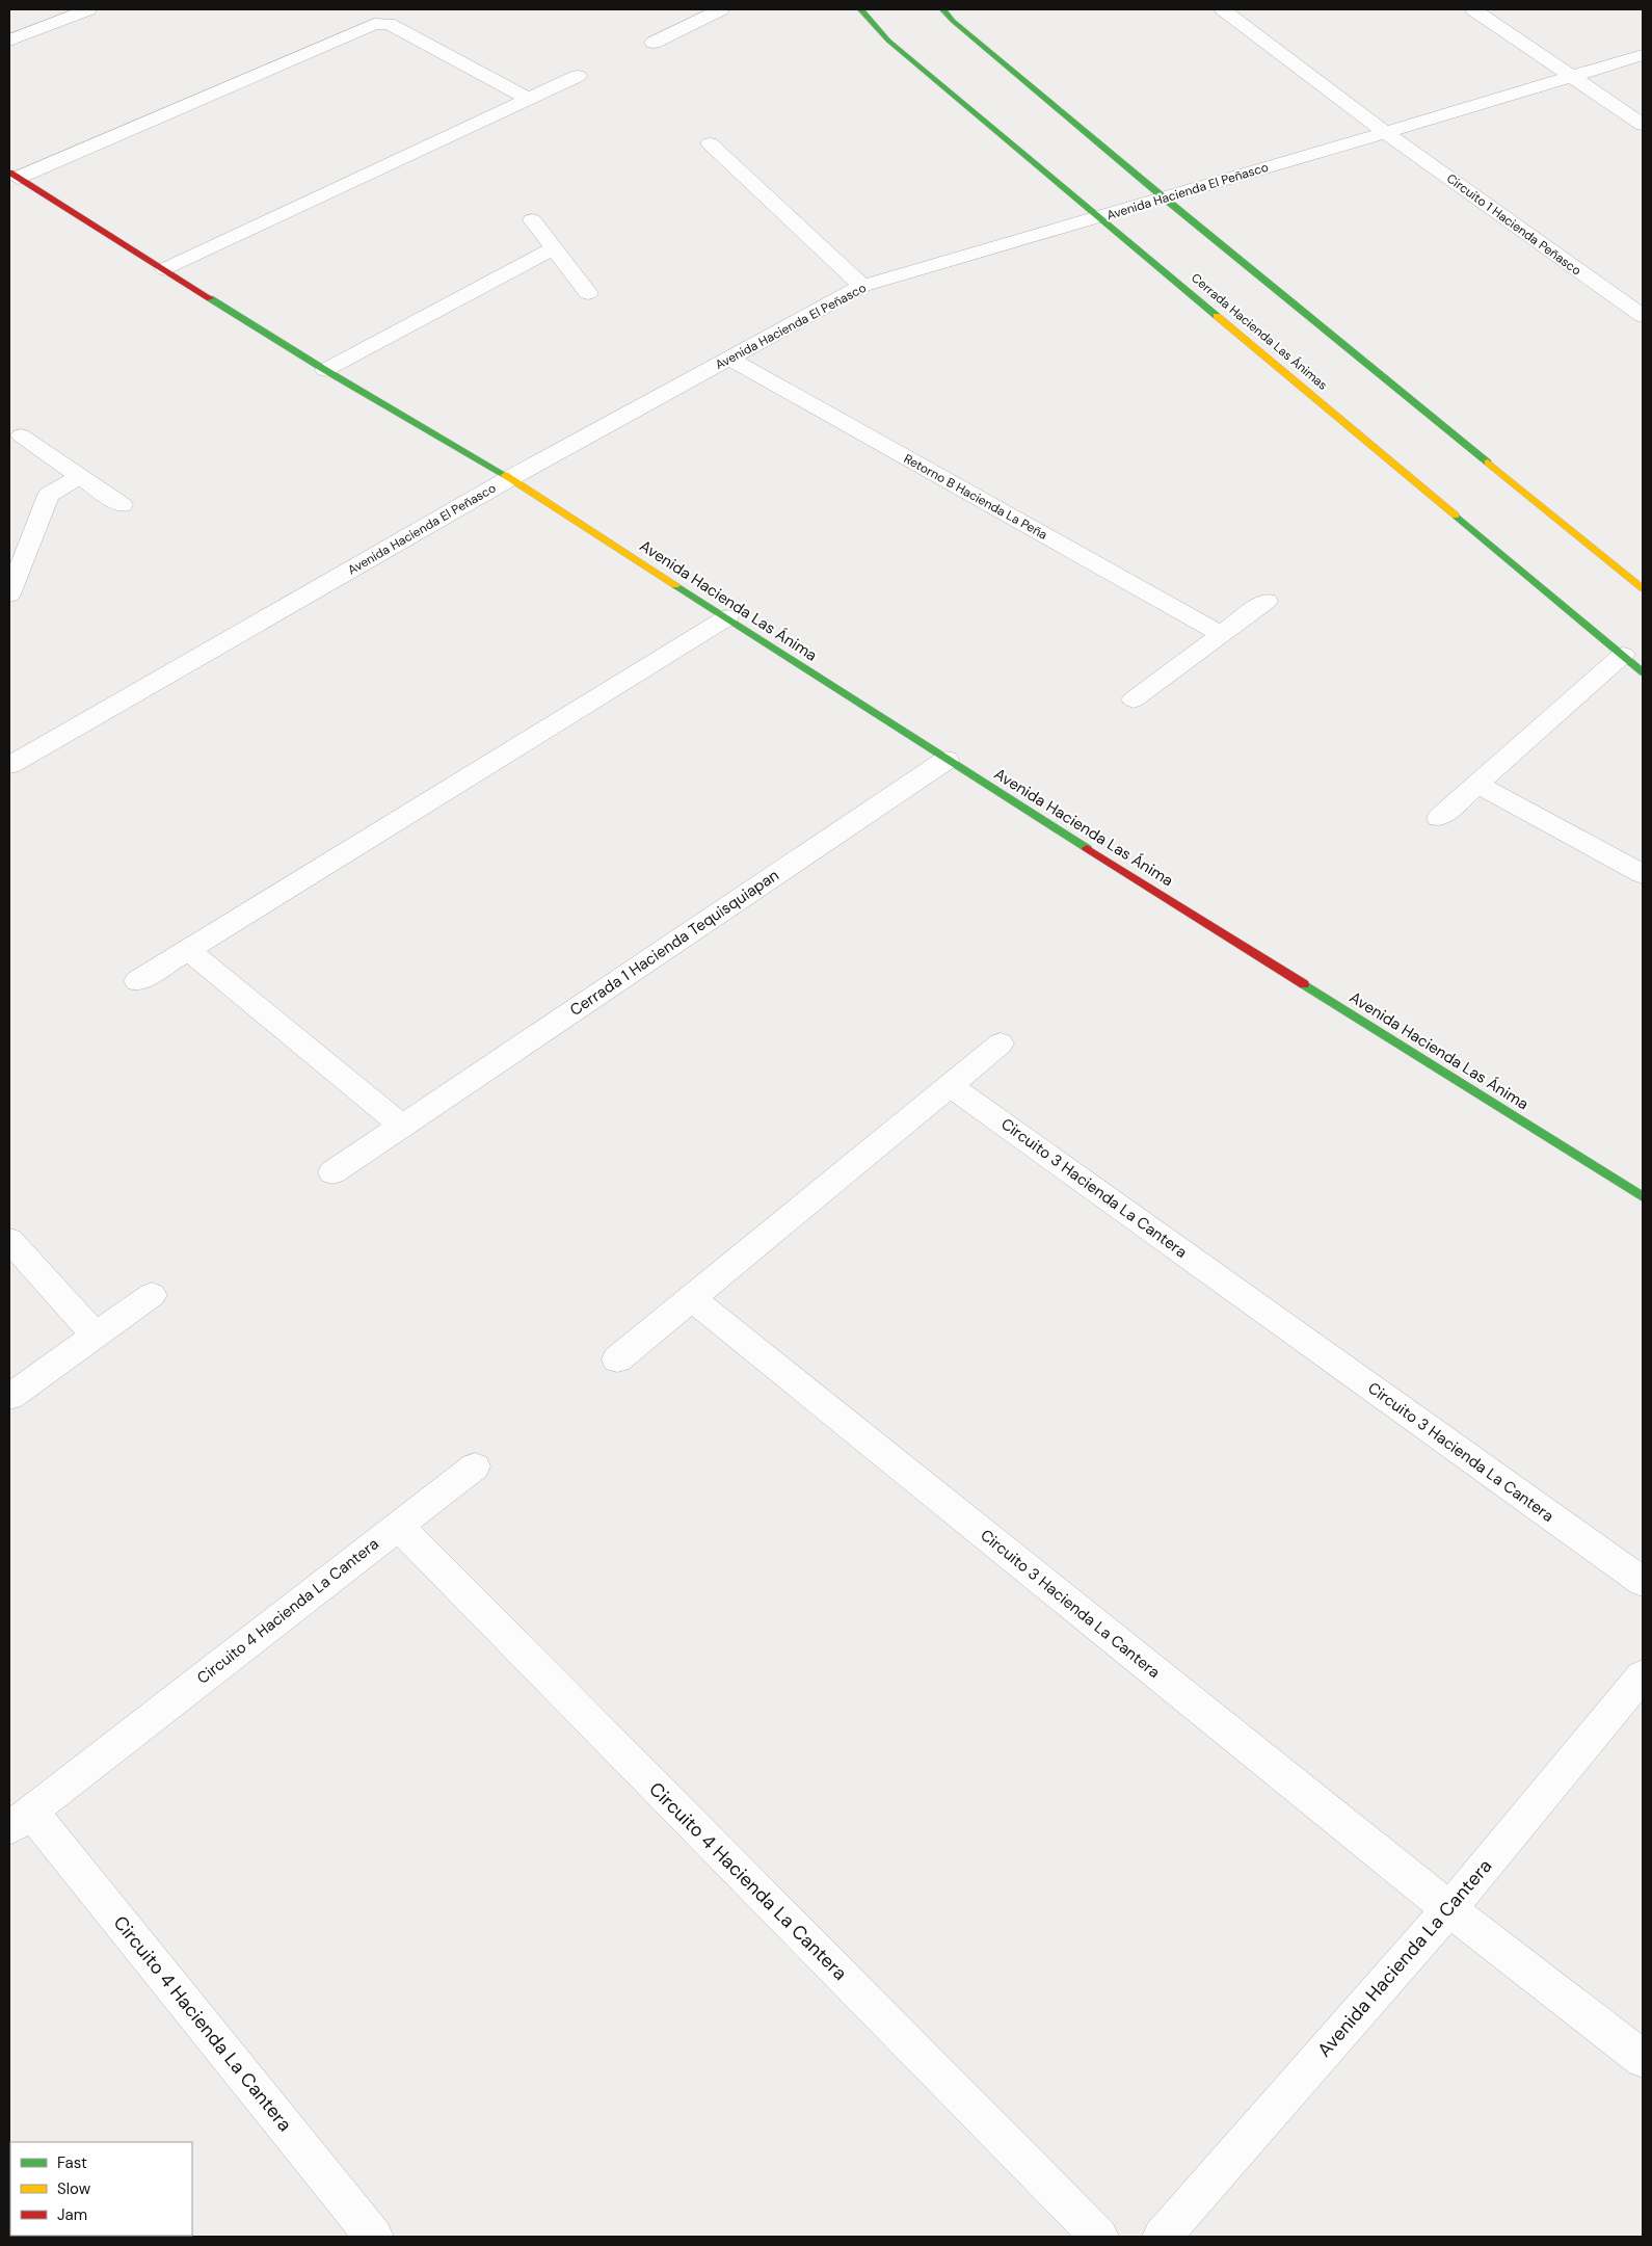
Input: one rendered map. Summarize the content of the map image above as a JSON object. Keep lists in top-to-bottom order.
{
  "streets": {
    "street": [
      "Avenida Hacienda El Peñasco",
      "Circuito 1 Hacienda Peñasco",
      "Cerrada Hacienda Las Ánimas",
      "Retorno B Hacienda La Peña",
      "Avenida Hacienda Las Ánima",
      "Cerrada 1 Hacienda Tequisquiapan",
      "Circuito 3 Hacienda La Cantera",
      "Circuito 4 Hacienda La Cantera",
      "Avenida Hacienda La Cantera"
    ]
  },
  "crossings": [
    ["Avenida Hacienda El Peñasco", "Circuito 1 Hacienda Peñasco"],
    ["Avenida Hacienda El Peñasco", "Cerrada Hacienda Las Ánimas"],
    ["Avenida Hacienda El Peñasco", "Retorno B Hacienda La Peña"],
    ["Avenida Hacienda El Peñasco", "Avenida Hacienda Las Ánima"],
    ["Avenida Hacienda Las Ánima", "Cerrada 1 Hacienda Tequisquiapan"],
    ["Circuito 3 Hacienda La Cantera", "Avenida Hacienda La Cantera"]
  ],
  "legend": ["Fast", "Slow", "Jam"]
}
